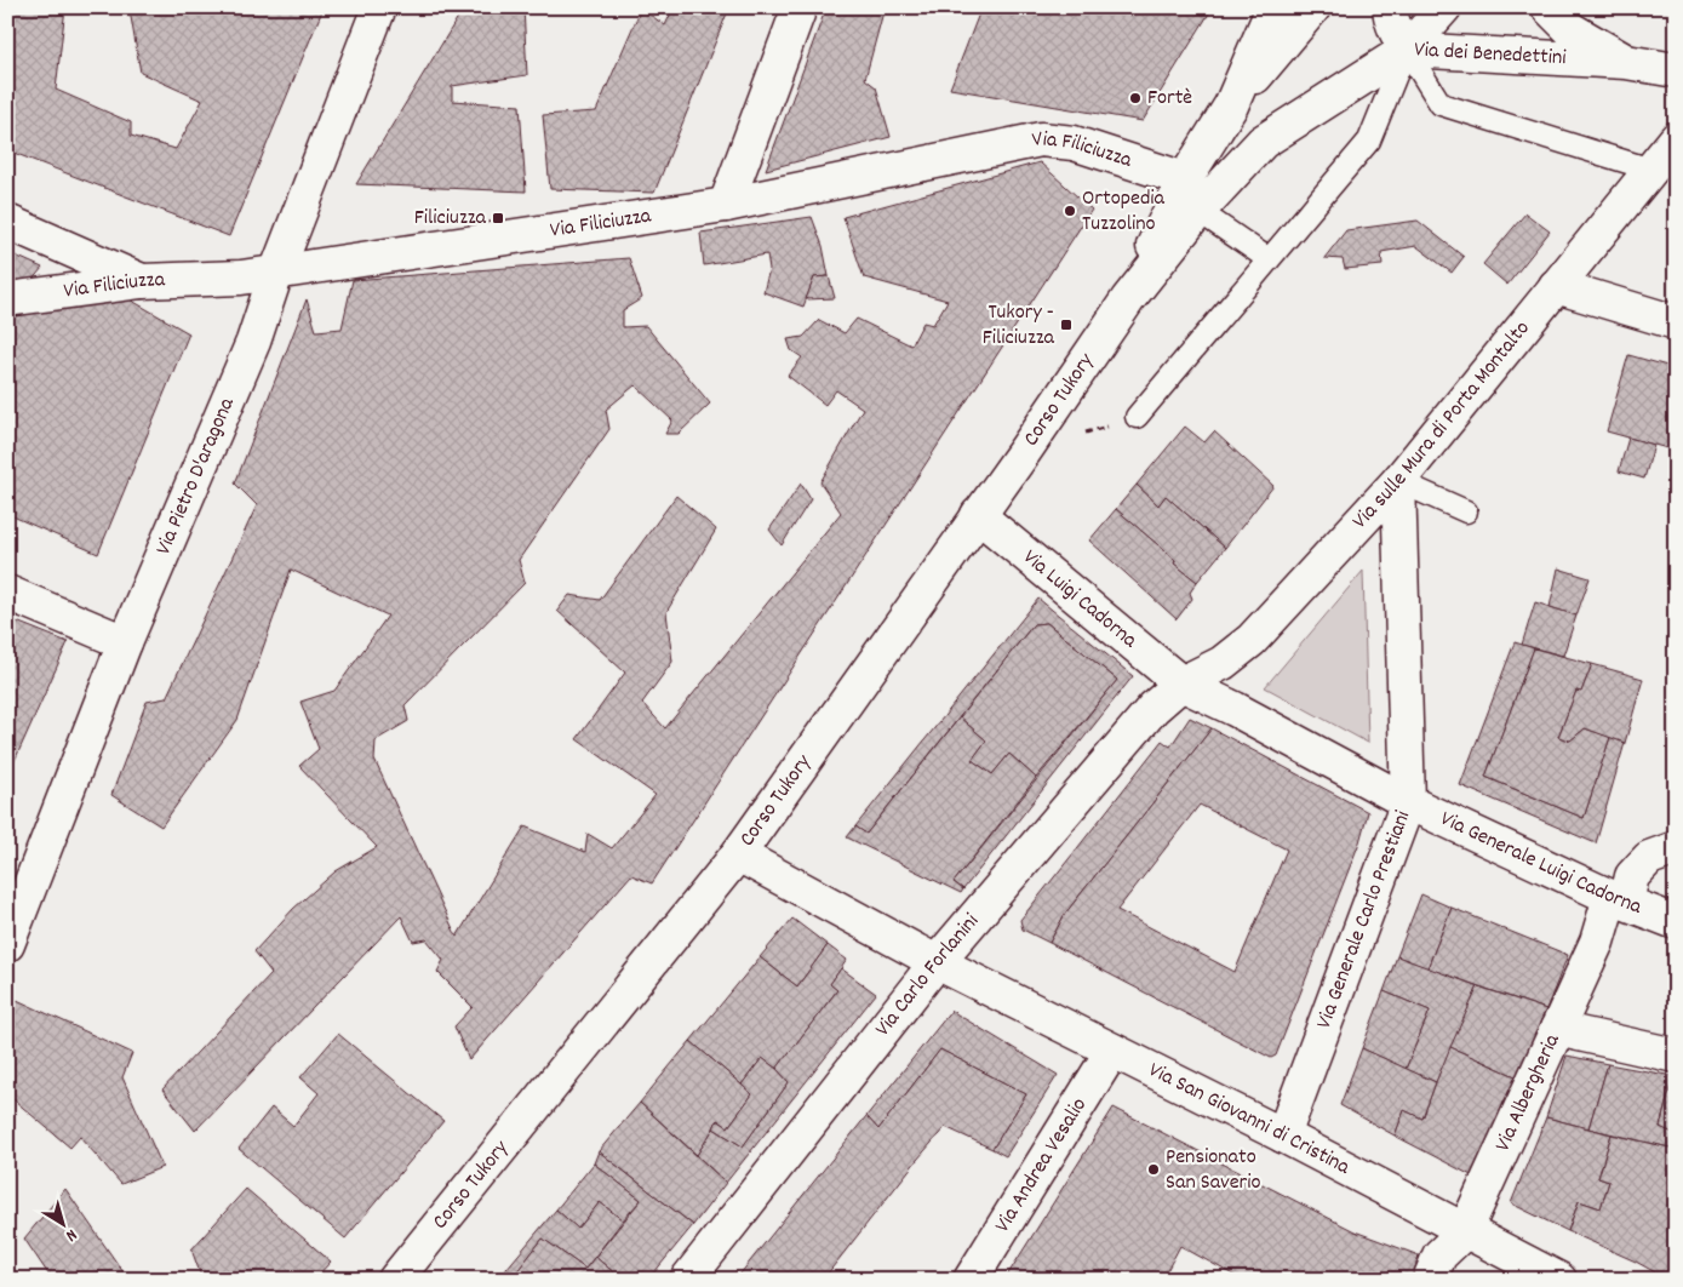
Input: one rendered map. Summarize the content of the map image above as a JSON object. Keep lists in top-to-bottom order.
{
  "streets": {
    "street": [
      "Via dei Benedettini",
      "Via Filiciuzza",
      "Corso Tukory",
      "Via sulle Mura di Porta Montalto",
      "Via Pietro D'aragona",
      "Via Luigi Cadorna",
      "Via Generale Luigi Cadorna",
      "Via Generale Carlo Prestiani",
      "Via Carlo Forlanini",
      "Via Albergheria",
      "Via San Giovanni di Cristina",
      "Via Andrea Vesalio"
    ]
  },
  "crossings": [
    ["Via dei Benedettini", "Corso Tukory"],
    ["Via dei Benedettini", "Via sulle Mura di Porta Montalto"],
    ["Via Filiciuzza", "Corso Tukory"],
    ["Via Filiciuzza", "Via Pietro D'aragona"],
    ["Corso Tukory", "Via Luigi Cadorna"],
    ["Corso Tukory", "Via San Giovanni di Cristina"],
    ["Via sulle Mura di Porta Montalto", "Via Luigi Cadorna"],
    ["Via sulle Mura di Porta Montalto", "Via Generale Luigi Cadorna"],
    ["Via sulle Mura di Porta Montalto", "Via Generale Carlo Prestiani"],
    ["Via sulle Mura di Porta Montalto", "Via Carlo Forlanini"],
    ["Via Luigi Cadorna", "Via Generale Luigi Cadorna"],
    ["Via Luigi Cadorna", "Via Carlo Forlanini"],
    ["Via Generale Luigi Cadorna", "Via Generale Carlo Prestiani"],
    ["Via Generale Luigi Cadorna", "Via Carlo Forlanini"],
    ["Via Generale Luigi Cadorna", "Via Albergheria"],
    ["Via Generale Carlo Prestiani", "Via San Giovanni di Cristina"],
    ["Via Carlo Forlanini", "Via San Giovanni di Cristina"],
    ["Via Albergheria", "Via San Giovanni di Cristina"],
    ["Via San Giovanni di Cristina", "Via Andrea Vesalio"]
  ],
  "places": {
    "other": ["Fortè", "Ortopedia Tuzzolino", "Pensionato San Saverio"],
    "transit": ["Filiciuzza", "Tukory - Filiciuzza"]
  },
  "north": "bottom right"
}
